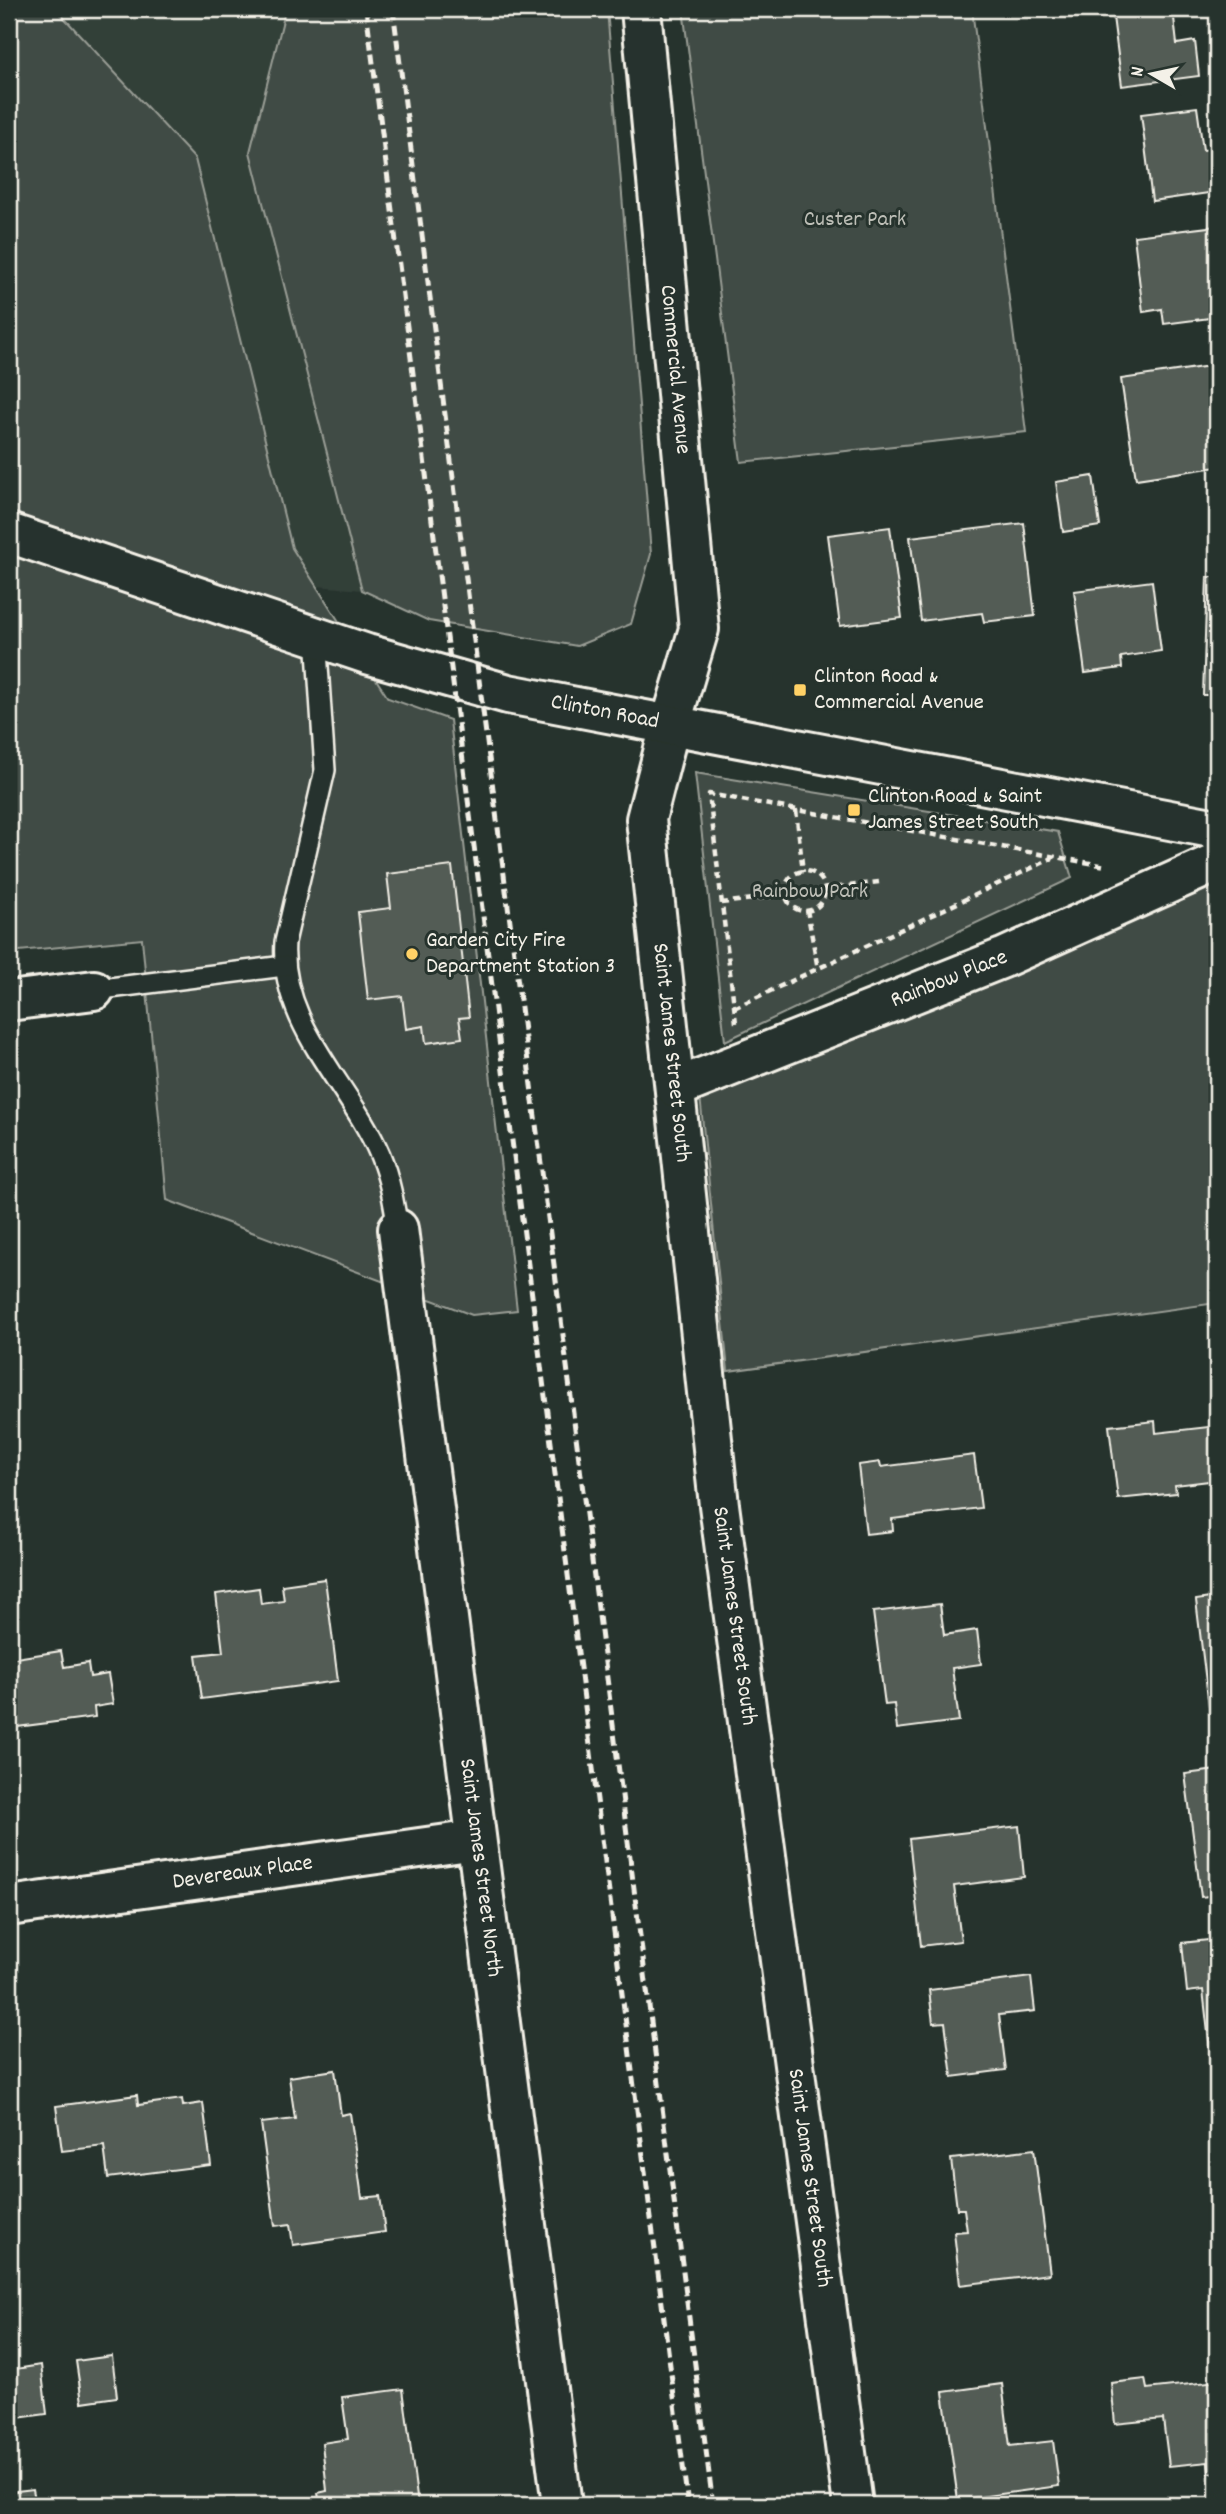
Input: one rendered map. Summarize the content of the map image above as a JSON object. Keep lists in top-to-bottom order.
{
  "streets": {
    "street": [
      "Commercial Avenue",
      "Clinton Road",
      "Rainbow Place",
      "Saint James Street South",
      "Saint James Street North",
      "Devereaux Place"
    ]
  },
  "crossings": [
    ["Commercial Avenue", "Clinton Road"],
    ["Commercial Avenue", "Saint James Street South"],
    ["Clinton Road", "Saint James Street South"],
    ["Rainbow Place", "Saint James Street South"],
    ["Saint James Street North", "Devereaux Place"]
  ],
  "parks": ["Custer Park", "Rainbow Park"],
  "places": {
    "transit": ["Clinton Road & Commercial Avenue", "Clinton Road & Saint James Street South"],
    "other": ["Garden City Fire Department Station 3"]
  },
  "north": "left"
}
